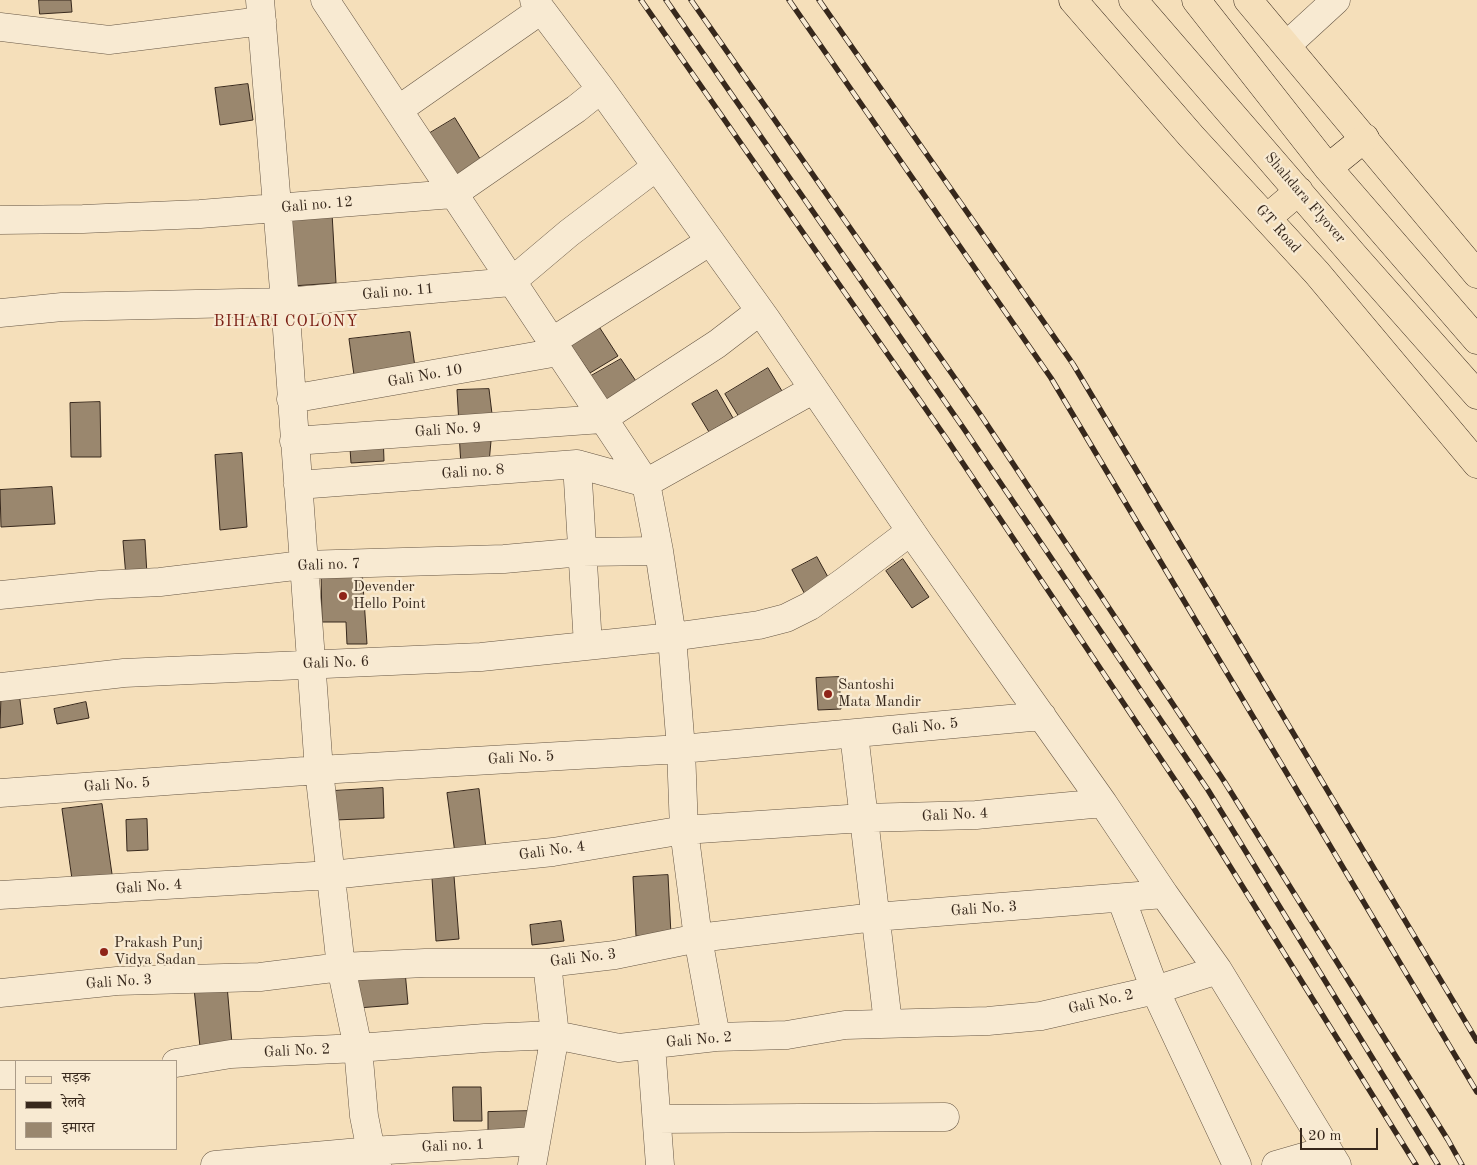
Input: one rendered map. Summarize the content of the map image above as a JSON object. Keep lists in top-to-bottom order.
{
  "streets": {
    "main road": ["Shahdara Flyover", "GT Road"],
    "street": [
      "Gali no. 12",
      "Gali no. 11",
      "Gali No. 10",
      "Gali No. 9",
      "Gali no. 8",
      "Gali no. 7",
      "Gali No. 6",
      "Gali No. 5",
      "Gali No. 4",
      "Gali No. 3",
      "Gali No. 2",
      "Gali no. 1"
    ]
  },
  "districts": ["BIHARI COLONY"],
  "places": ["Devender Hello Point", "Santoshi Mata Mandir", "Prakash Punj Vidya Sadan"],
  "legend": ["सड़क", "रेलवे", "इमारत"],
  "scale_bar": "20 m"
}
